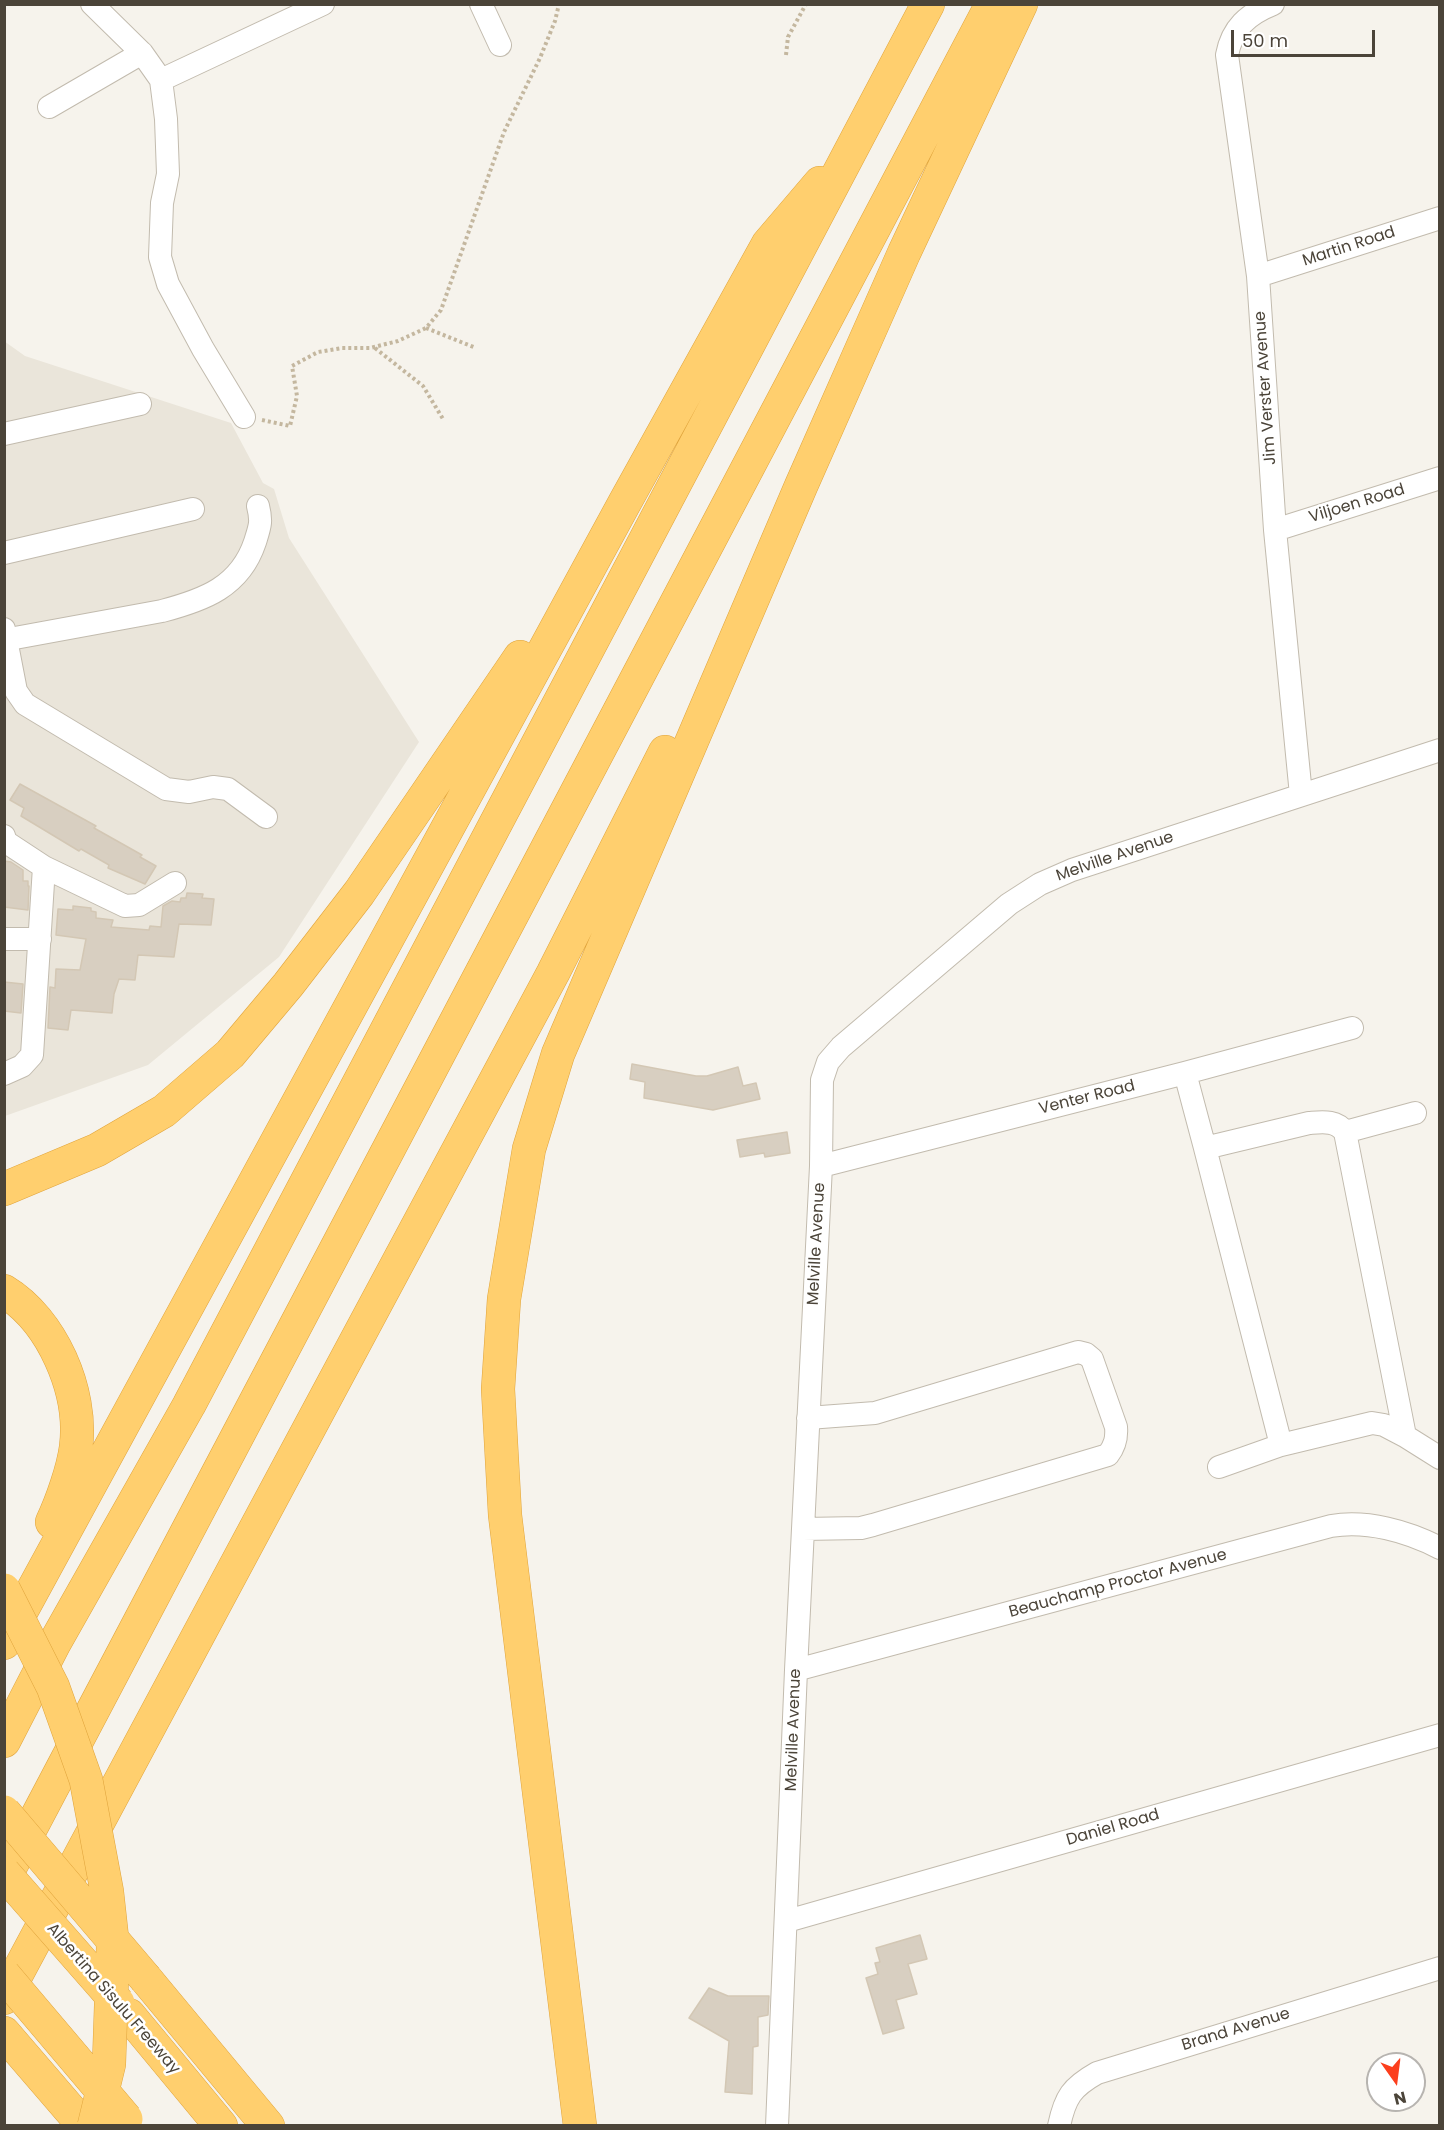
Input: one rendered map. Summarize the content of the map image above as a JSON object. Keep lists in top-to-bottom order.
{
  "streets": {
    "highway": ["Albertina Sisulu Freeway"],
    "street": [
      "Martin Road",
      "Jim Verster Avenue",
      "Viljoen Road",
      "Melville Avenue",
      "Venter Road",
      "Beauchamp Proctor Avenue",
      "Daniel Road",
      "Brand Avenue"
    ]
  },
  "crossings": [
    ["Martin Road", "Jim Verster Avenue"],
    ["Jim Verster Avenue", "Viljoen Road"],
    ["Jim Verster Avenue", "Melville Avenue"],
    ["Melville Avenue", "Venter Road"],
    ["Melville Avenue", "Beauchamp Proctor Avenue"],
    ["Melville Avenue", "Daniel Road"]
  ],
  "scale_bar": "50 m",
  "north": "bottom"
}
